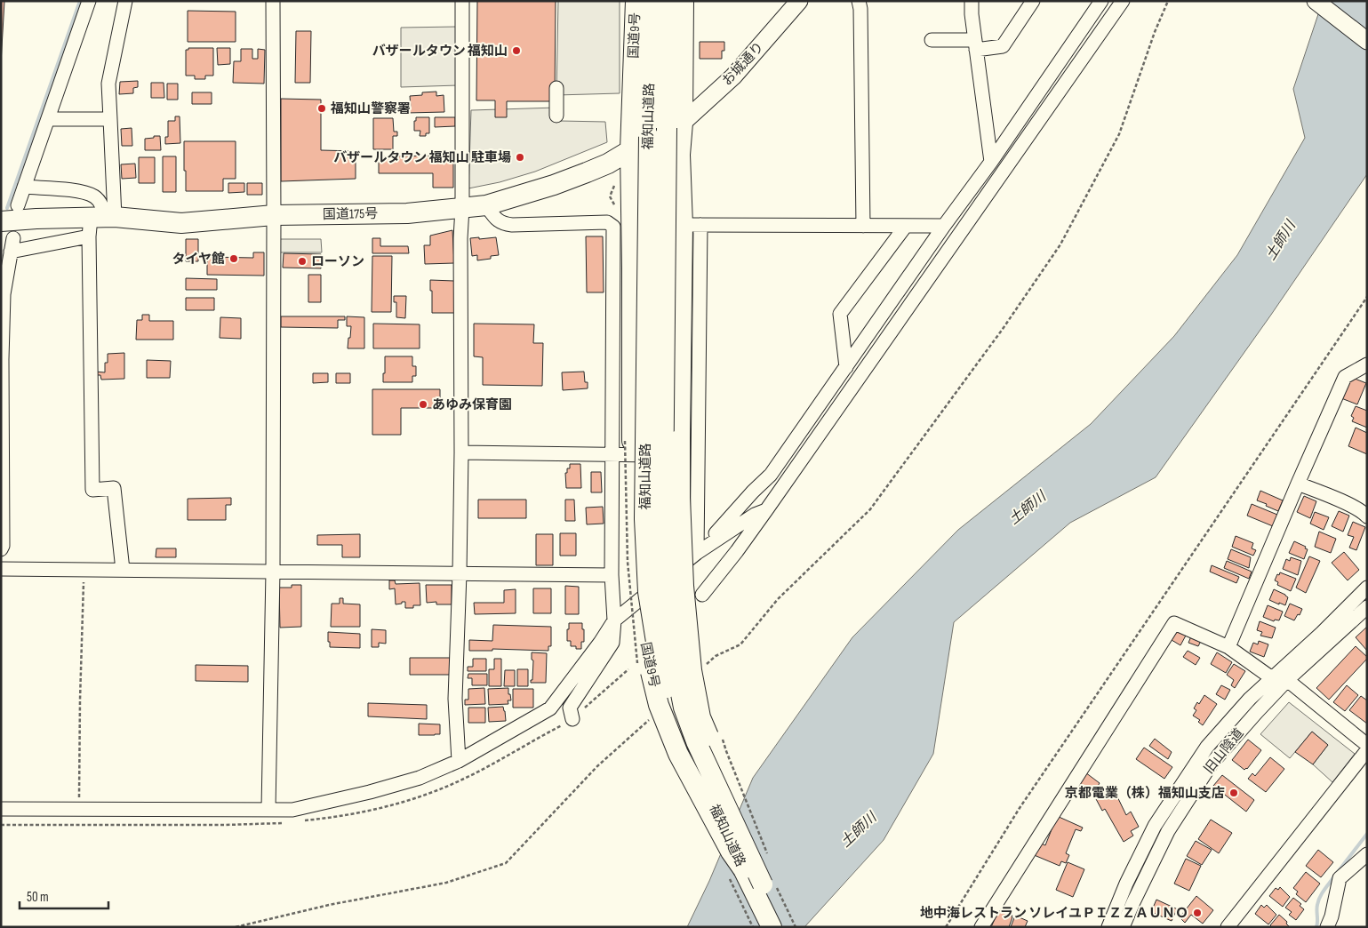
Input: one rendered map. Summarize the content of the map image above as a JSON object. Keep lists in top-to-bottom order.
{
  "streets": {
    "highway": ["国道9号", "福知山道路", "国道175号"],
    "main road": ["お城通り"],
    "street": ["旧山陰道"]
  },
  "crossings": [
    ["国道9号", "福知山道路"],
    ["国道9号", "国道175号"],
    ["お城通り", "国道175号"]
  ],
  "water": ["土師川"],
  "places": [
    "バザールタウン 福知山",
    "福知山警察署",
    "バザールタウン 福知山 駐車場",
    "タイヤ館",
    "ローソン",
    "あゆみ保育園",
    "京都電業（株）福知山支店",
    "地中海レストラン ソレイユＰＩＺＺＡＵＮＯ"
  ],
  "scale_bar": "50 m"
}
